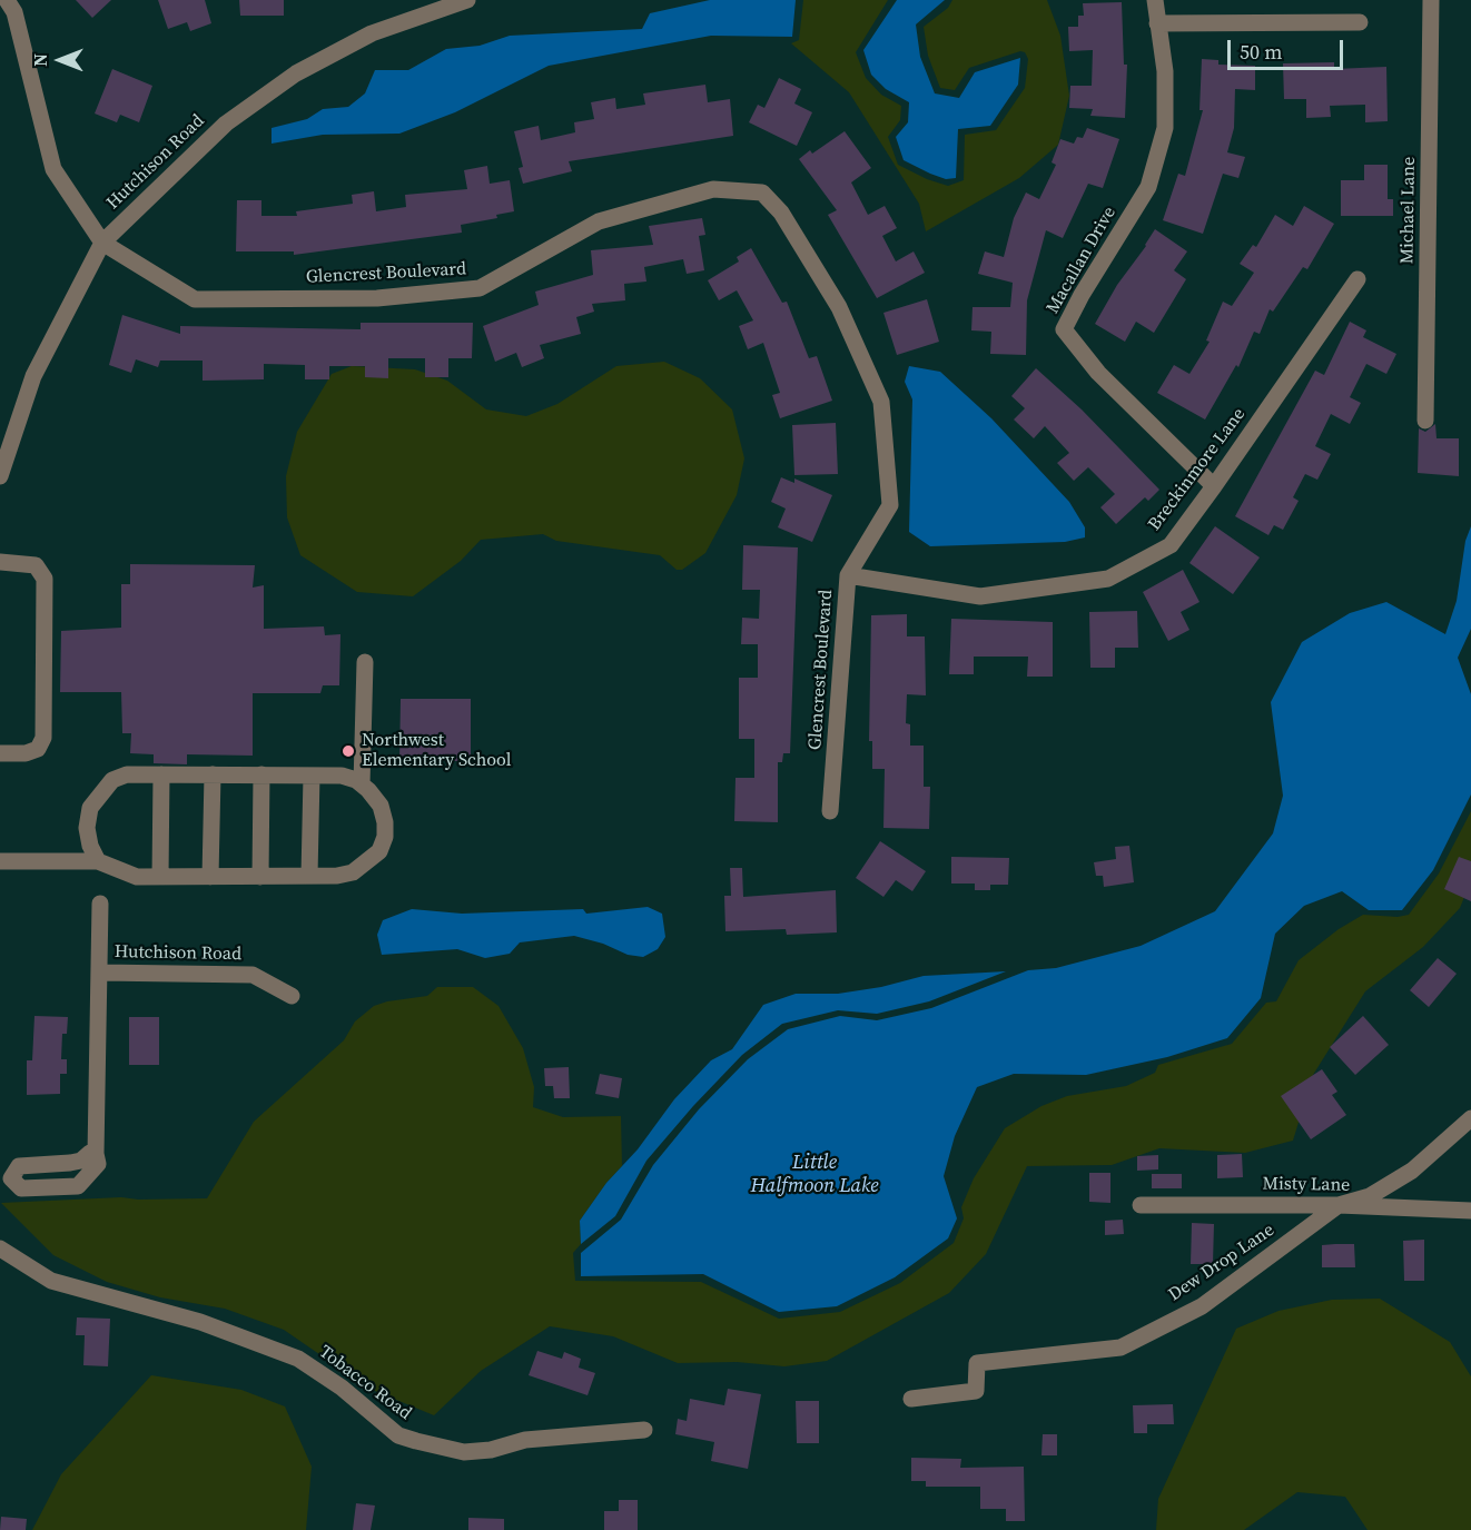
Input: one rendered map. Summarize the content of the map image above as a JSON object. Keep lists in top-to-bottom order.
{
  "streets": {
    "street": [
      "Hutchison Road",
      "Michael Lane",
      "Macallan Drive",
      "Glencrest Boulevard",
      "Breckinmore Lane",
      "Misty Lane",
      "Dew Drop Lane",
      "Tobacco Road"
    ]
  },
  "crossings": [
    ["Hutchison Road", "Glencrest Boulevard"],
    ["Macallan Drive", "Breckinmore Lane"],
    ["Glencrest Boulevard", "Breckinmore Lane"],
    ["Misty Lane", "Dew Drop Lane"]
  ],
  "water": ["Little Halfmoon Lake"],
  "places": ["Northwest Elementary School"],
  "scale_bar": "50 m",
  "north": "left"
}
